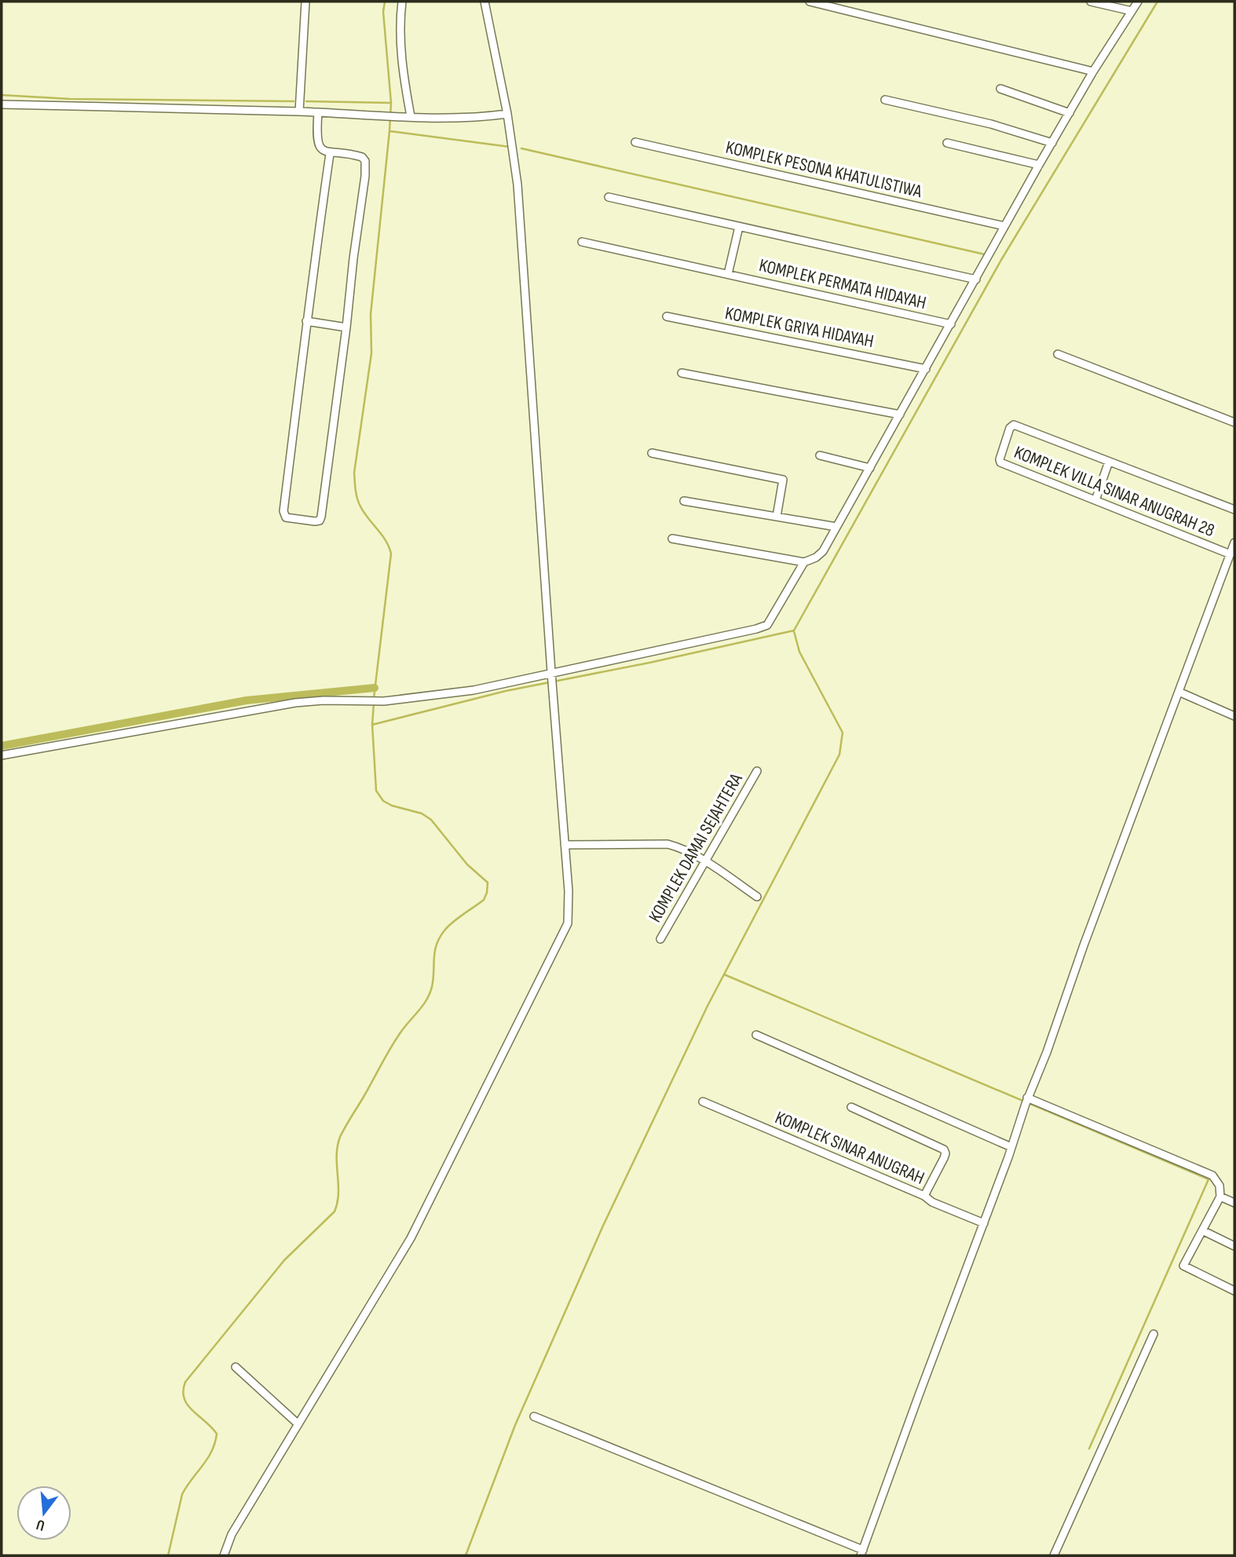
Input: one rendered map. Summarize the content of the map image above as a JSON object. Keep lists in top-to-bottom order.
{
  "streets": {
    "street": [
      "KOMPLEK PESONA KHATULISTIWA",
      "KOMPLEK PERMATA HIDAYAH",
      "KOMPLEK GRIYA HIDAYAH",
      "KOMPLEK VILLA SINAR ANUGRAH 28",
      "KOMPLEK DAMAI SEJAHTERA",
      "KOMPLEK SINAR ANUGRAH"
    ]
  },
  "north": "bottom"
}
